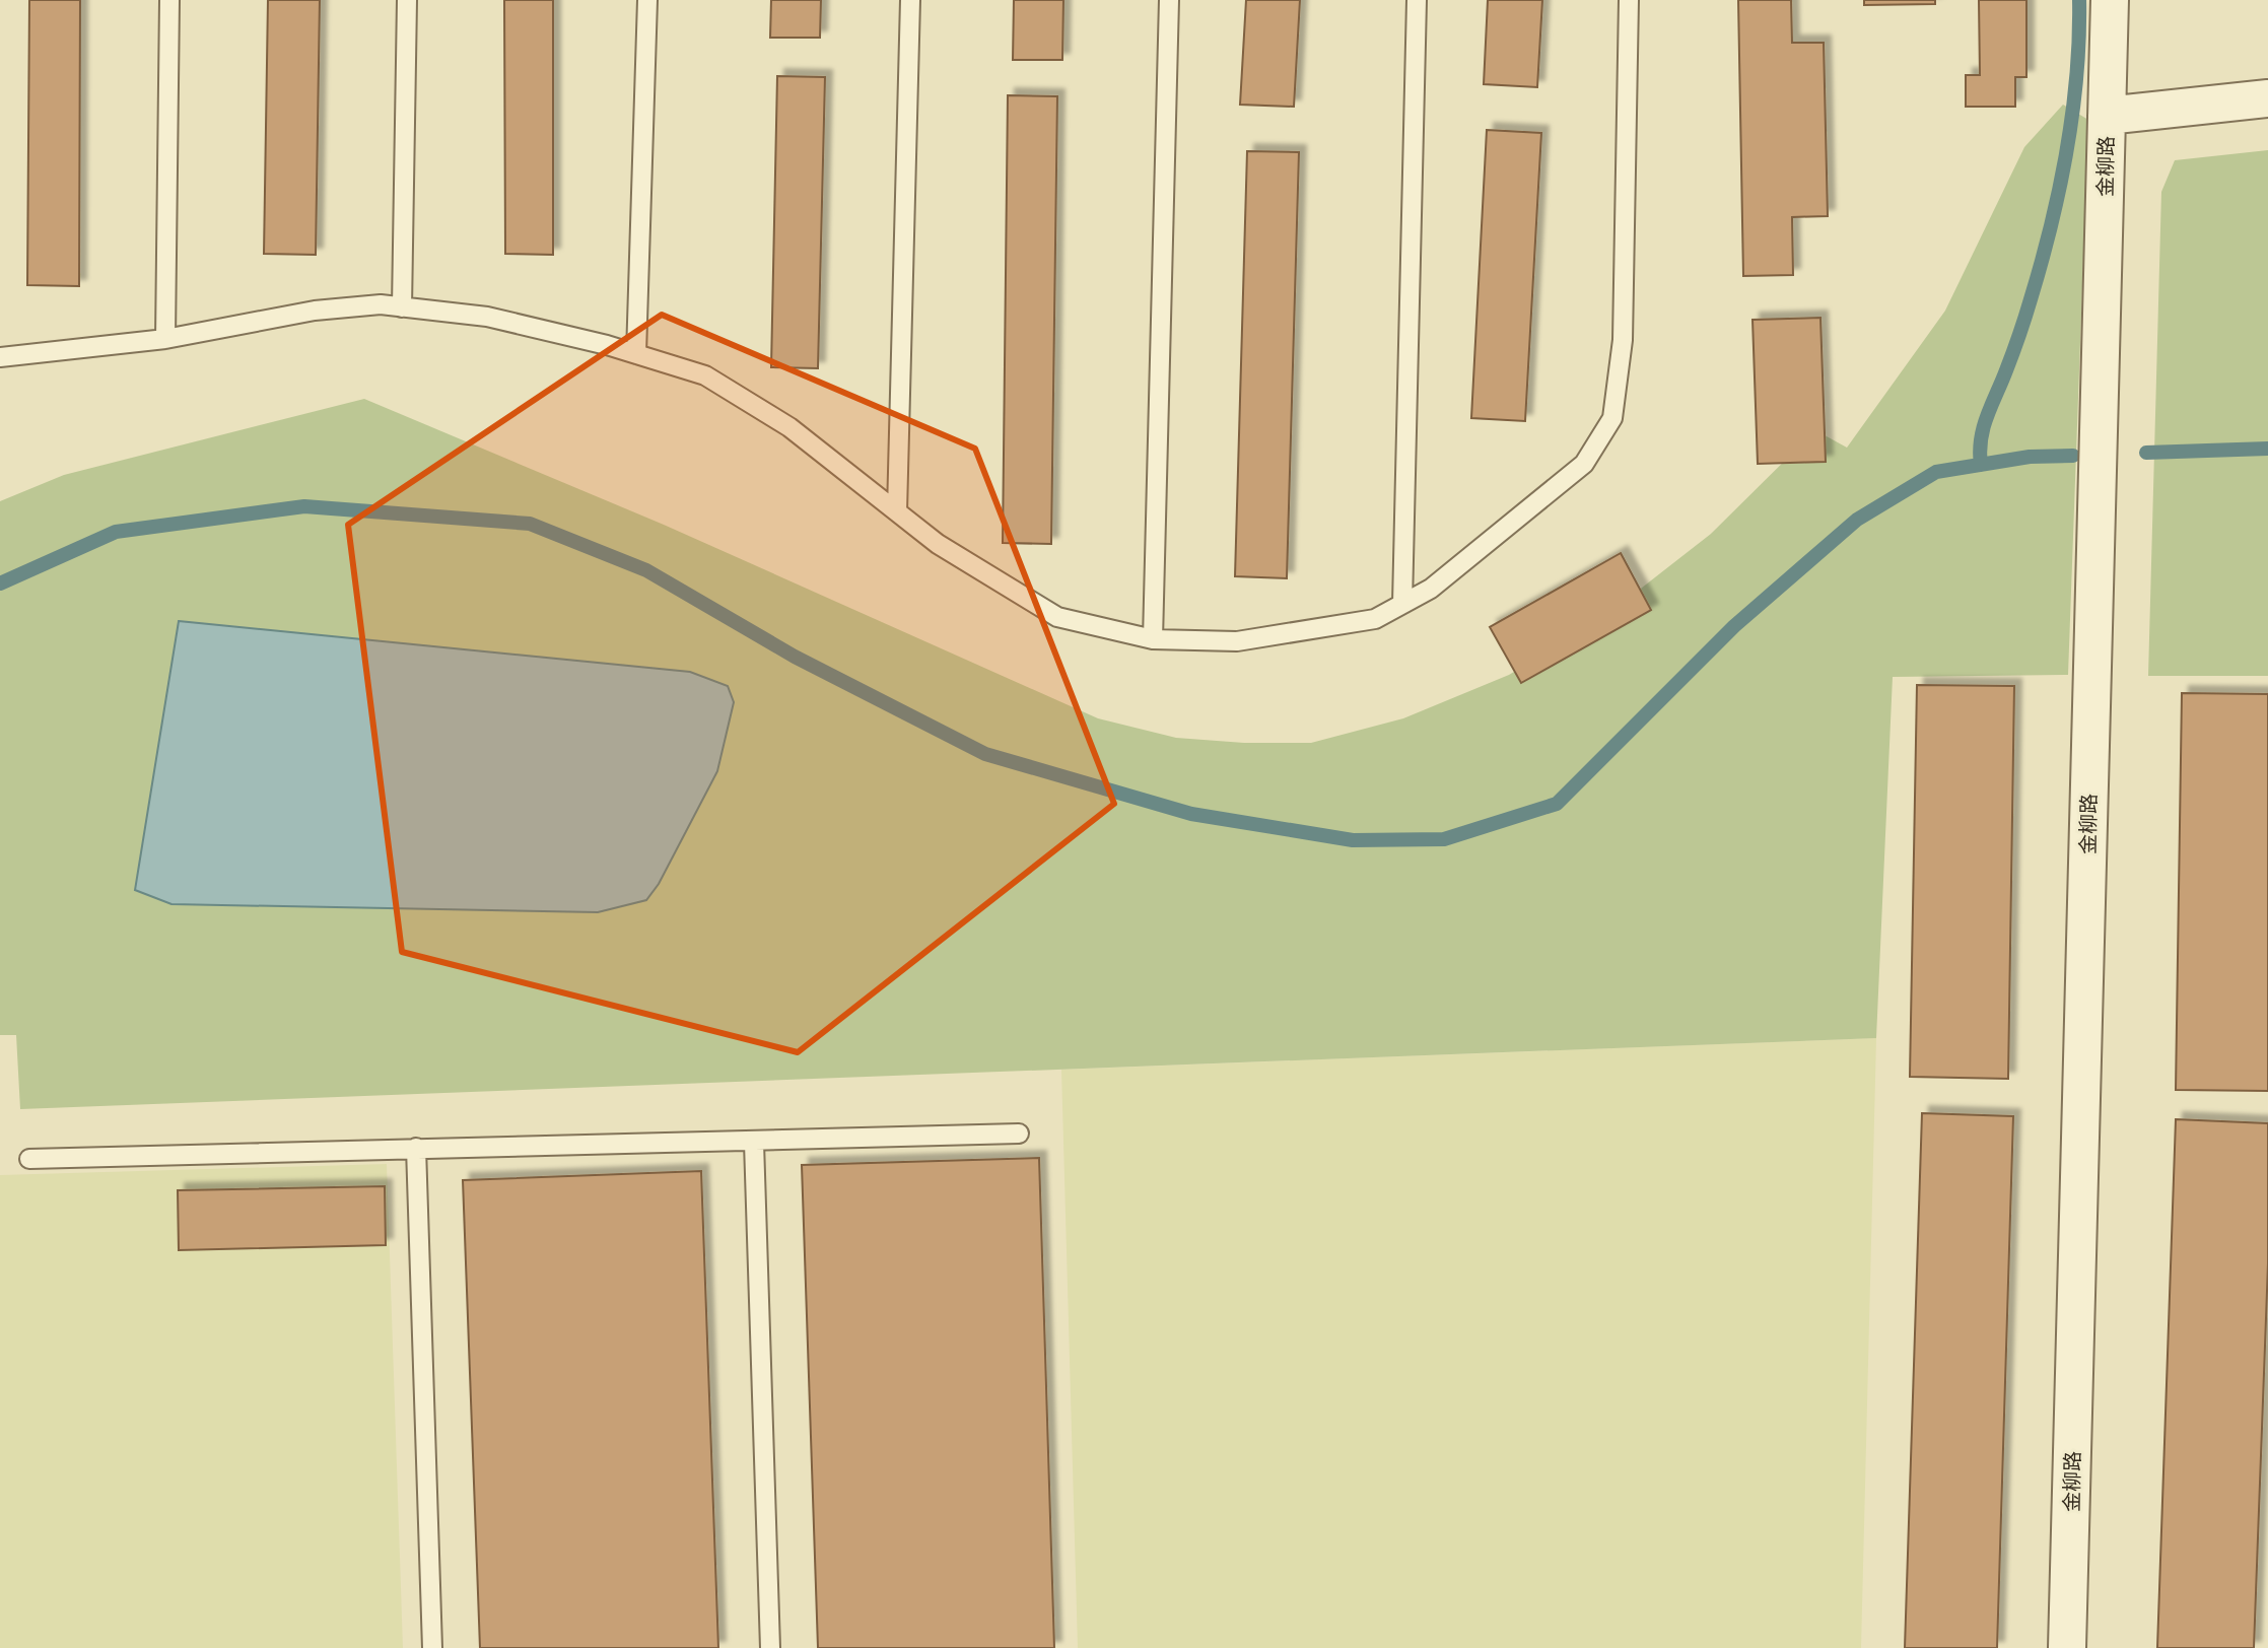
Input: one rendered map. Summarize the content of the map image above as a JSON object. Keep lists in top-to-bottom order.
{
  "streets": {
    "street": ["金柳路"]
  }
}
